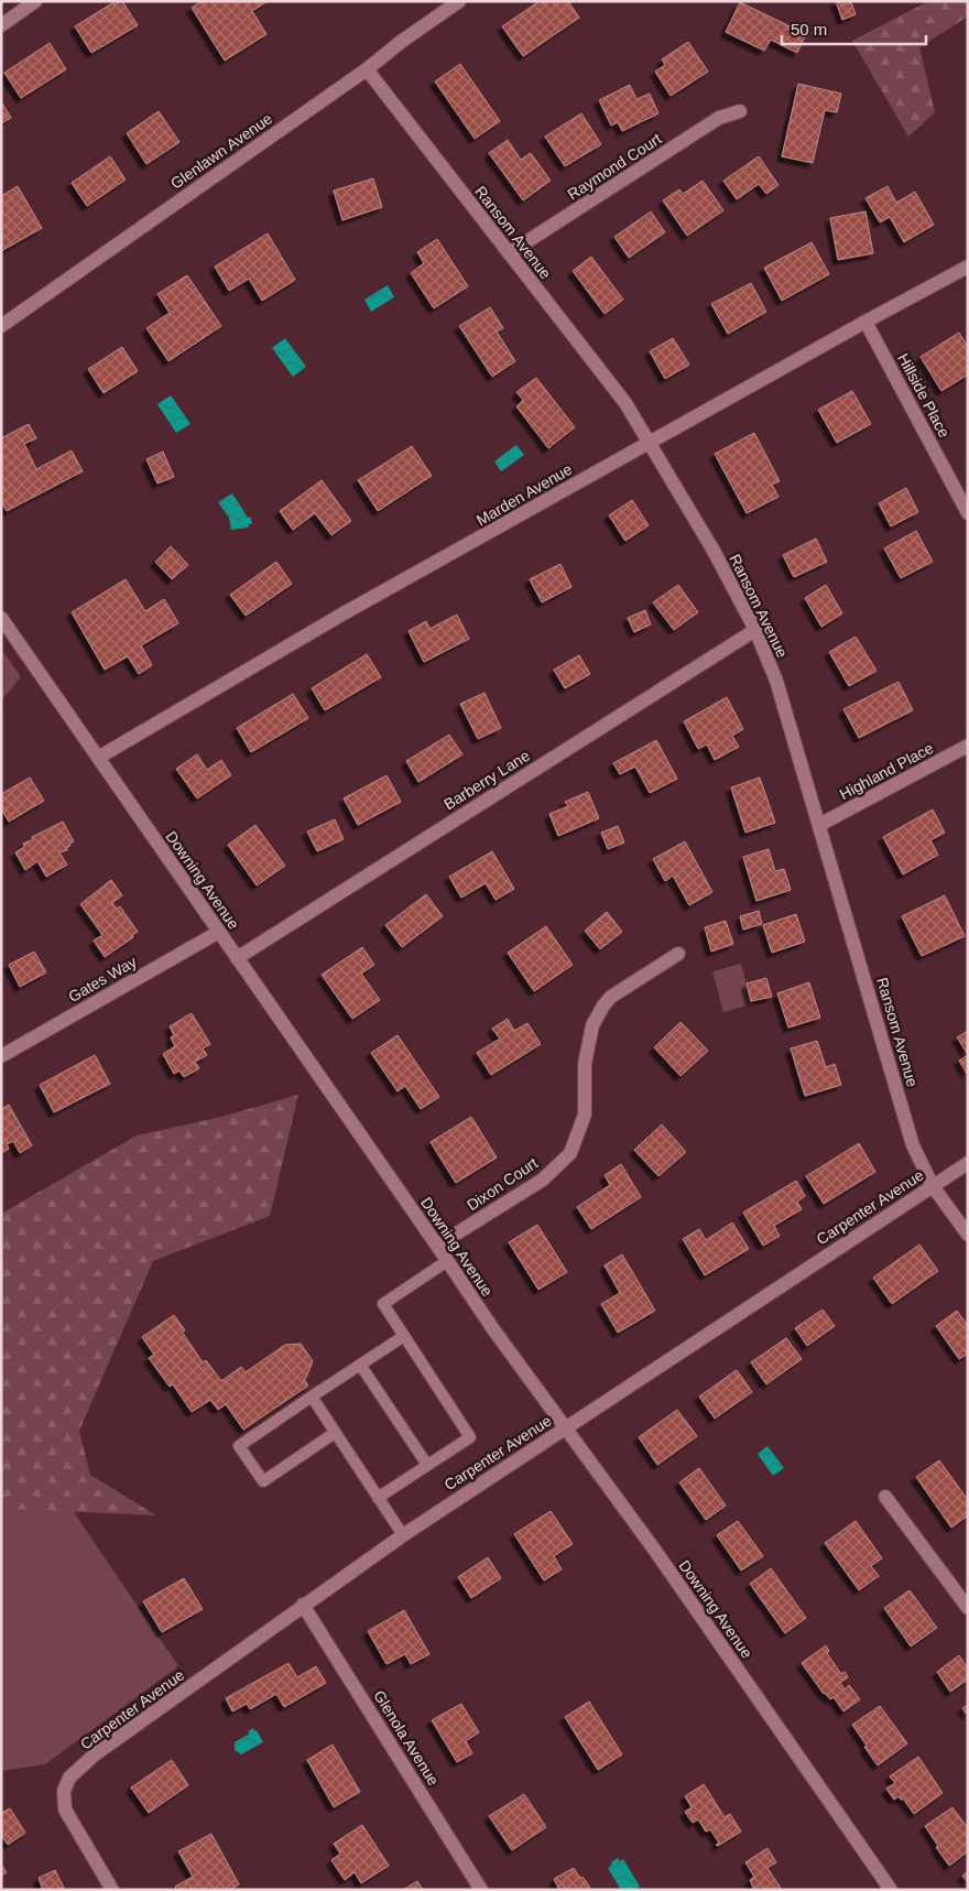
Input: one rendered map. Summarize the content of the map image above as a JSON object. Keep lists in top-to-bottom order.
{
  "streets": {
    "street": [
      "Glenlawn Avenue",
      "Raymond Court",
      "Ransom Avenue",
      "Hillside Place",
      "Marden Avenue",
      "Highland Place",
      "Barberry Lane",
      "Downing Avenue",
      "Gates Way",
      "Dixon Court",
      "Carpenter Avenue",
      "Glenola Avenue"
    ]
  },
  "crossings": [
    ["Glenlawn Avenue", "Ransom Avenue"],
    ["Raymond Court", "Ransom Avenue"],
    ["Ransom Avenue", "Marden Avenue"],
    ["Ransom Avenue", "Highland Place"],
    ["Ransom Avenue", "Barberry Lane"],
    ["Ransom Avenue", "Carpenter Avenue"],
    ["Hillside Place", "Marden Avenue"],
    ["Marden Avenue", "Downing Avenue"],
    ["Barberry Lane", "Downing Avenue"],
    ["Downing Avenue", "Gates Way"],
    ["Downing Avenue", "Dixon Court"],
    ["Downing Avenue", "Carpenter Avenue"],
    ["Carpenter Avenue", "Glenola Avenue"]
  ],
  "scale_bar": "50 m"
}
